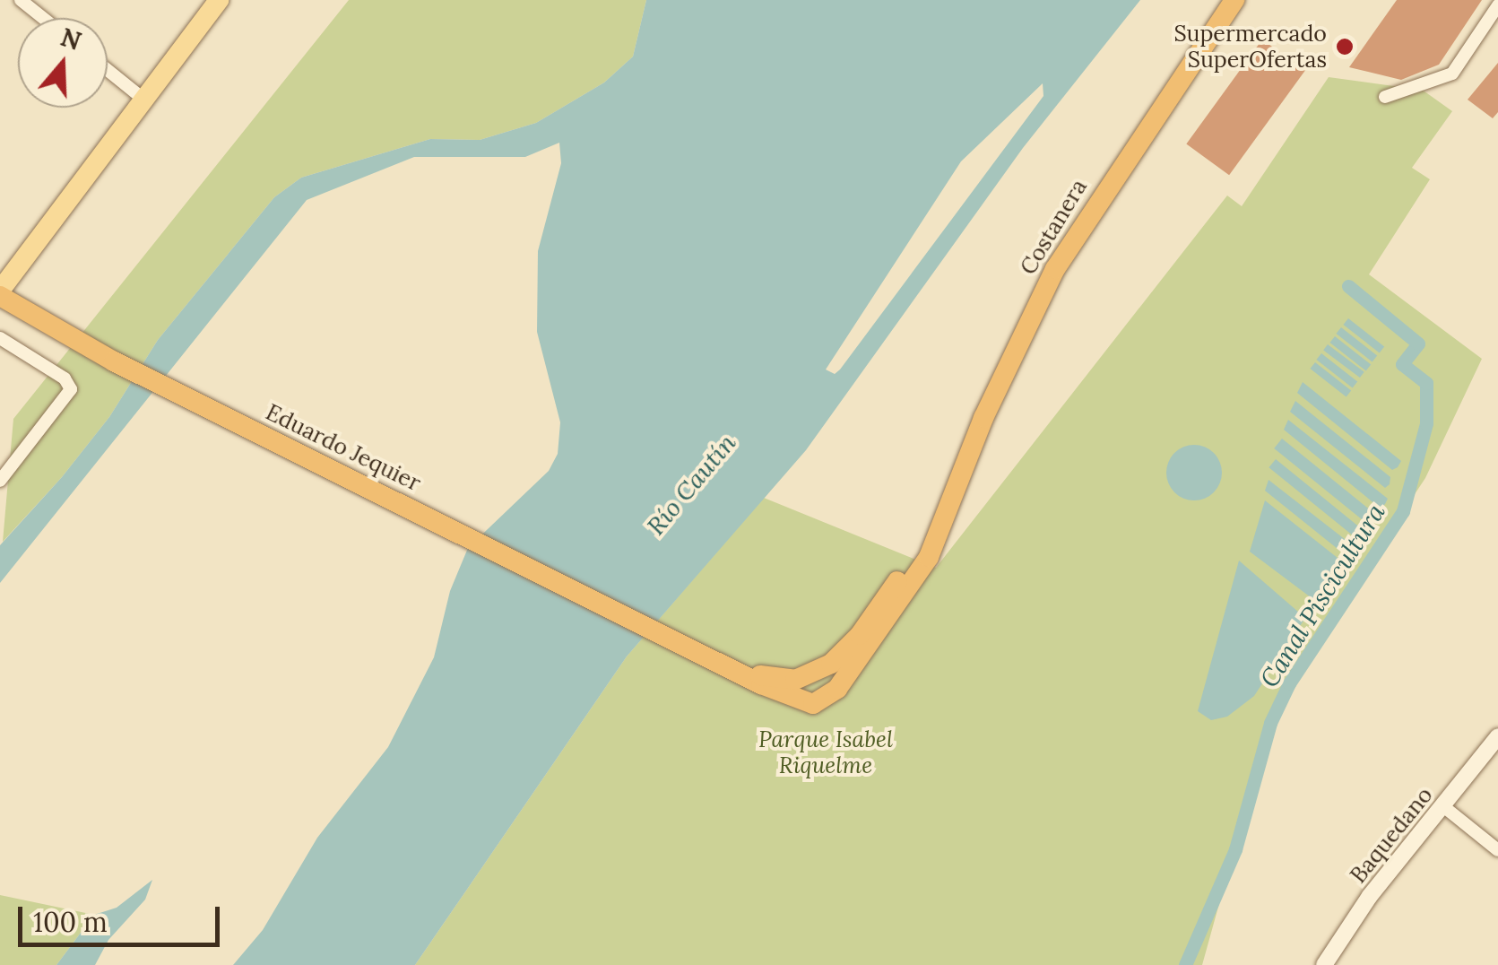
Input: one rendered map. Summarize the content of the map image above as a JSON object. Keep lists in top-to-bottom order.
{
  "streets": {
    "highway": ["Costanera", "Eduardo Jequier"],
    "street": ["Baquedano"]
  },
  "crossings": [
    ["Costanera", "Eduardo Jequier"]
  ],
  "water": ["Río Cautín", "Canal Piscicultura"],
  "parks": ["Parque Isabel Riquelme"],
  "places": ["Supermercado SuperOfertas"],
  "scale_bar": "100 m",
  "north": "top"
}
